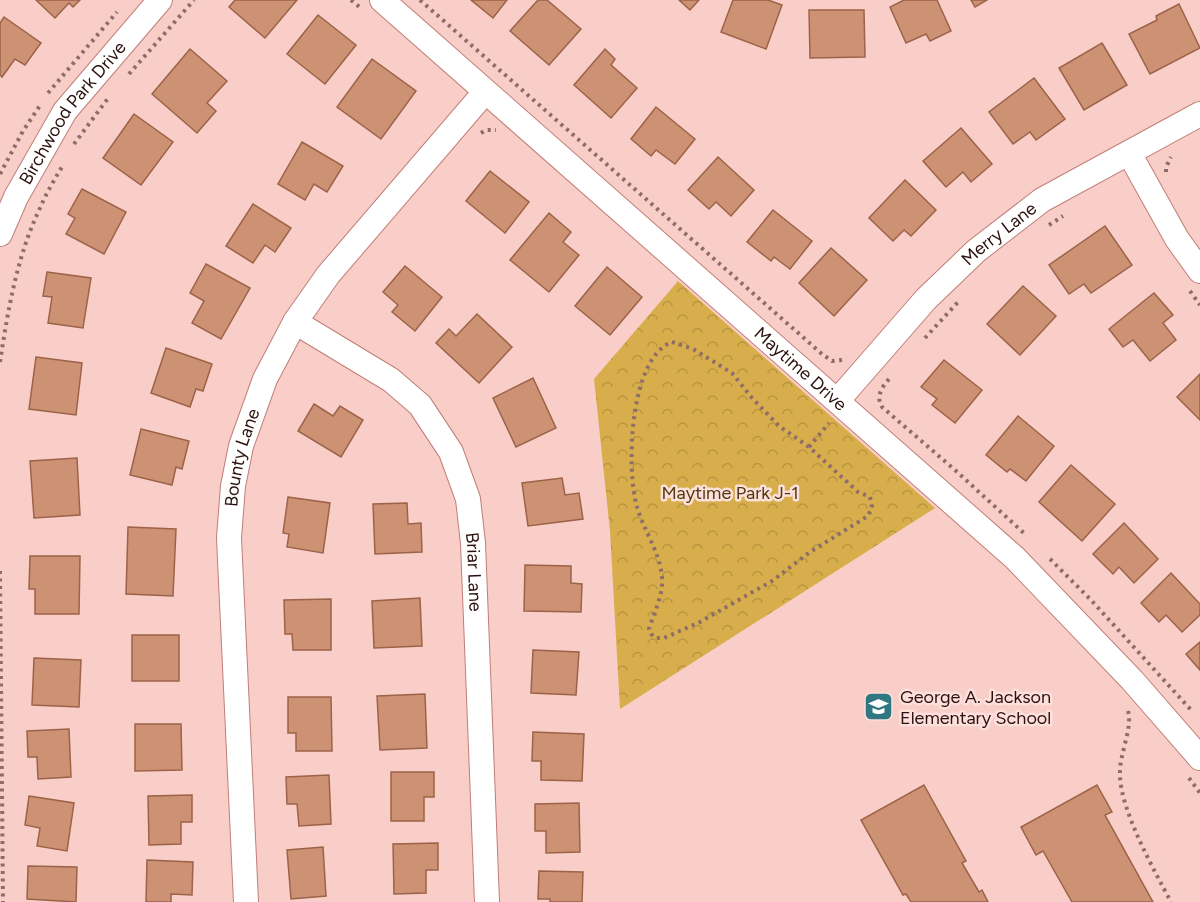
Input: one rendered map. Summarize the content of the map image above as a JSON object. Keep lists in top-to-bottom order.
{
  "streets": {
    "street": [
      "Birchwood Park Drive",
      "Merry Lane",
      "Maytime Drive",
      "Bounty Lane",
      "Briar Lane"
    ]
  },
  "crossings": [
    ["Merry Lane", "Maytime Drive"],
    ["Maytime Drive", "Bounty Lane"],
    ["Bounty Lane", "Briar Lane"]
  ],
  "parks": ["Maytime Park J-1"],
  "places": {
    "school or university": ["George A. Jackson Elementary School"]
  }
}
